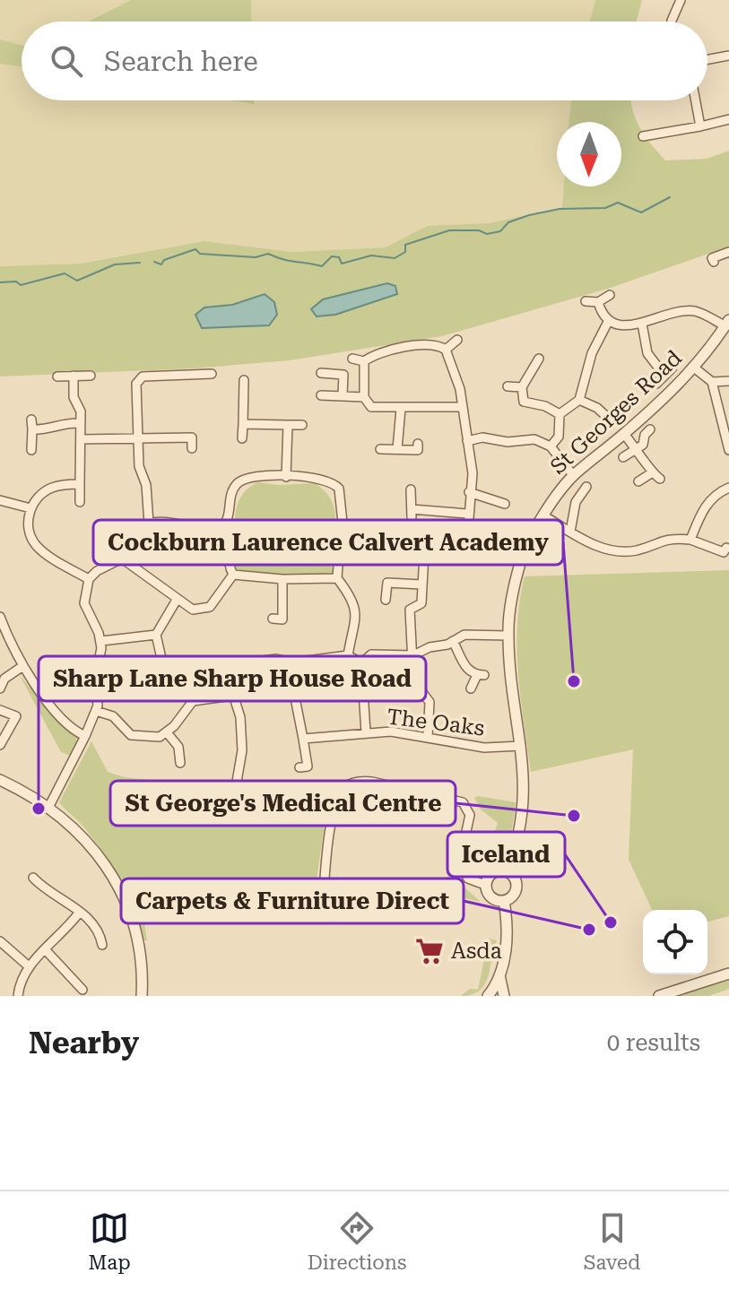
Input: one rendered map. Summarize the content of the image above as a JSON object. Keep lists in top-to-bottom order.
{
  "streets": {
    "street": ["St Georges Road", "The Oaks"]
  },
  "crossings": [
    ["St Georges Road", "The Oaks"]
  ],
  "places": {
    "other": [
      "Cockburn Laurence Calvert Academy",
      "Sharp Lane Sharp House Road",
      "St George's Medical Centre",
      "Iceland",
      "Carpets & Furniture Direct"
    ],
    "supermarket": ["Asda"]
  },
  "north": "bottom",
  "page": {
    "search": "Search here",
    "heading": ["Nearby", "0 results"],
    "nav": ["Map", "Directions", "Saved"]
  }
}
